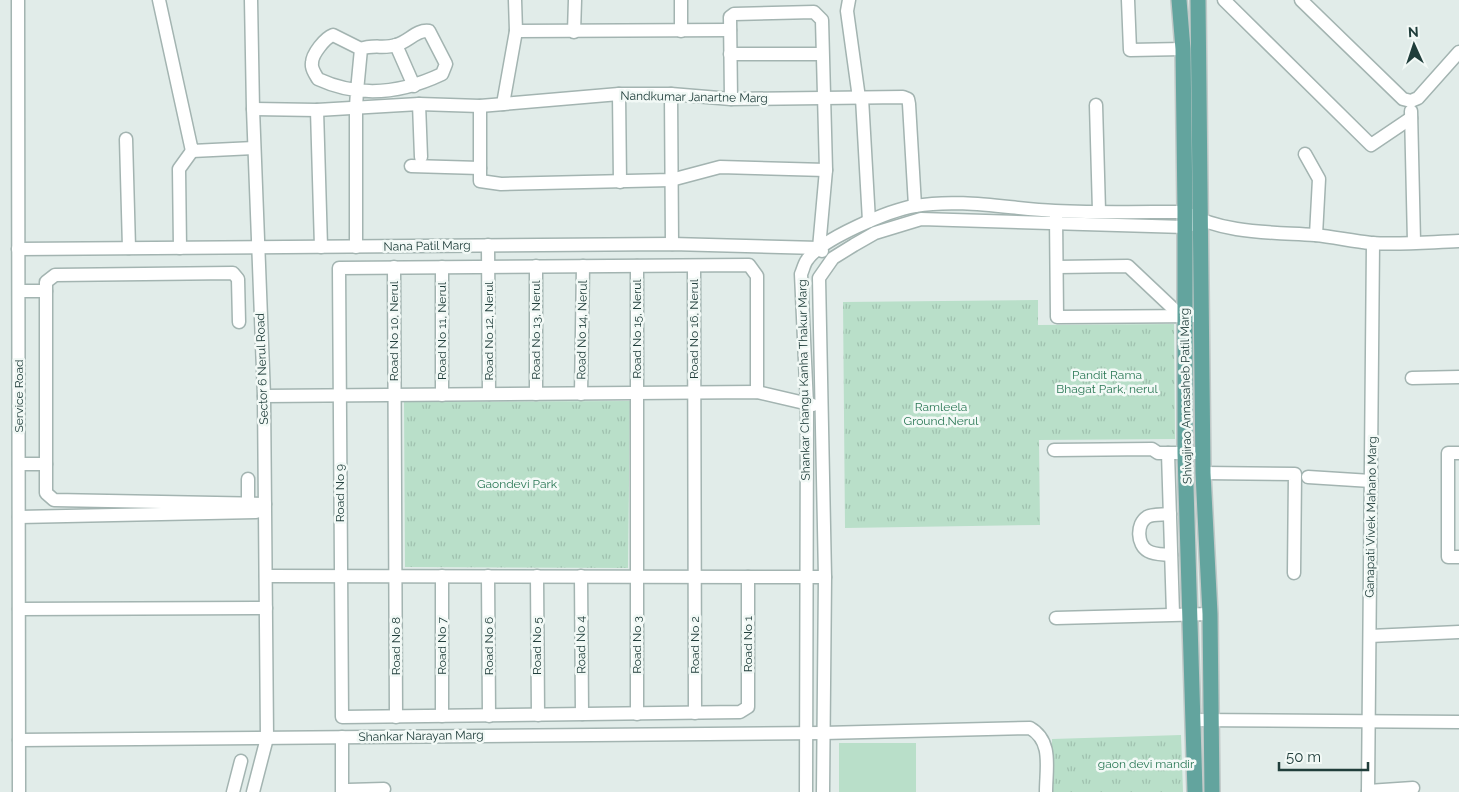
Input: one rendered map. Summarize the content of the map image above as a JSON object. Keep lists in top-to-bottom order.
{
  "streets": {
    "main road": ["Shivajirao Annasaheb Patil Marg"],
    "street": [
      "Nandkumar Janartne Marg",
      "Nana Patil Marg",
      "Road No 15, Nerul",
      "Road No 16, Nerul",
      "Road No 13, Nerul",
      "Road No 14, Nerul",
      "Road No 10, Nerul",
      "Road No 11, Nerul",
      "Road No 12, Nerul",
      "Sector 6 Nerul Road",
      "Shankar Changu Kanha Thakur Marg",
      "Service Road",
      "Road No 9",
      "Ganapati Vivek Mahano Marg",
      "Road No 1",
      "Road No 4",
      "Road No 3",
      "Road No 2",
      "Road No 8",
      "Road No 7",
      "Road No 6",
      "Road No 5",
      "Shankar Narayan Marg"
    ]
  },
  "crossings": [
    ["Nandkumar Janartne Marg", "Sector 6 Nerul Road"],
    ["Nandkumar Janartne Marg", "Shankar Changu Kanha Thakur Marg"],
    ["Nana Patil Marg", "Road No 12, Nerul"],
    ["Nana Patil Marg", "Sector 6 Nerul Road"],
    ["Nana Patil Marg", "Shankar Changu Kanha Thakur Marg"],
    ["Nana Patil Marg", "Service Road"],
    ["Road No 15, Nerul", "Road No 3"],
    ["Road No 16, Nerul", "Road No 2"],
    ["Road No 10, Nerul", "Road No 9"],
    ["Road No 10, Nerul", "Road No 8"],
    ["Sector 6 Nerul Road", "Shankar Narayan Marg"],
    ["Shankar Changu Kanha Thakur Marg", "Shivajirao Annasaheb Patil Marg"],
    ["Shankar Changu Kanha Thakur Marg", "Ganapati Vivek Mahano Marg"],
    ["Shankar Changu Kanha Thakur Marg", "Shankar Narayan Marg"],
    ["Service Road", "Shankar Narayan Marg"],
    ["Road No 9", "Road No 8"],
    ["Road No 1", "Road No 2"]
  ],
  "parks": [
    "Pandit Rama Bhagat Park, nerul",
    "Ramleela Ground,Nerul",
    "Gaondevi Park",
    "gaon devi mandir"
  ],
  "scale_bar": "50 m",
  "north": "top"
}
